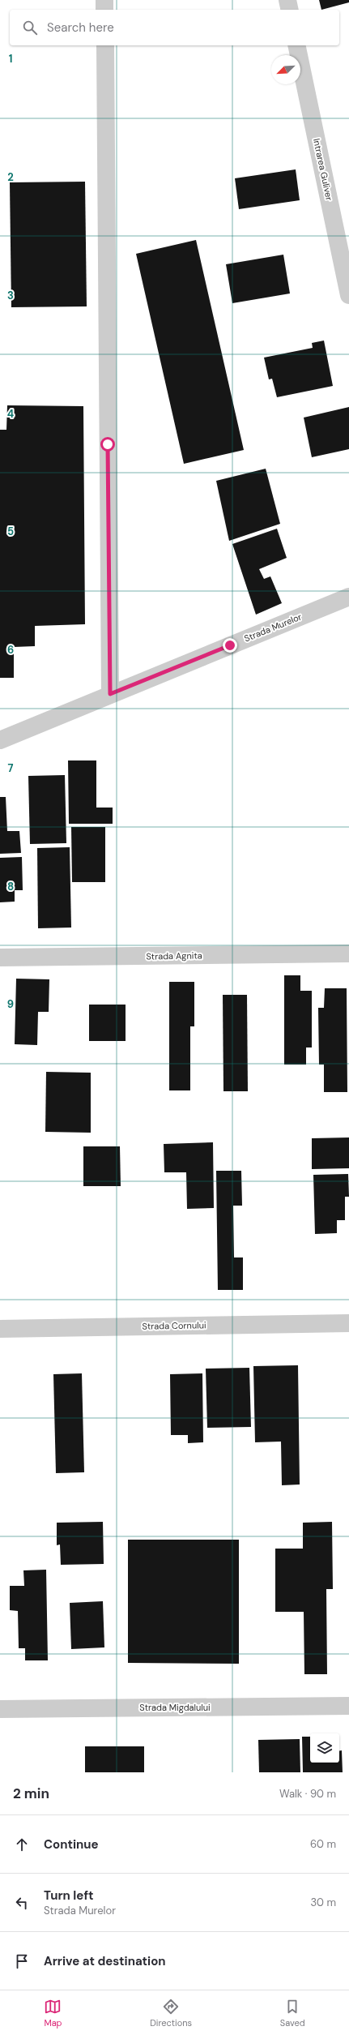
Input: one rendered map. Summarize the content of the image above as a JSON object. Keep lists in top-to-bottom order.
{
  "streets": {
    "street": [
      "Intrarea Guliver",
      "Strada Murelor",
      "Strada Agnita",
      "Strada Cornului",
      "Strada Migdalului"
    ]
  },
  "north": "bottom left",
  "page": {
    "search": "Search here",
    "heading": ["2 min", "Walk · 90 m"],
    "list": [
      ["Continue", "60 m"],
      ["Turn left", "Strada Murelor", "30 m"],
      "Arrive at destination"
    ],
    "nav": ["Map", "Directions", "Saved"]
  },
  "grid": {
    "rows": [
      "1",
      "2",
      "3",
      "4",
      "5",
      "6",
      "7",
      "8",
      "9"
    ]
  }
}
